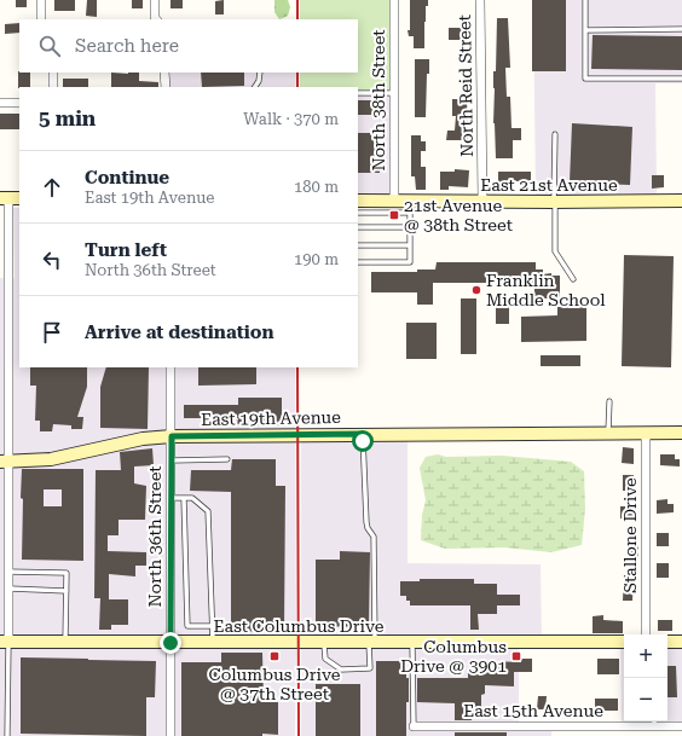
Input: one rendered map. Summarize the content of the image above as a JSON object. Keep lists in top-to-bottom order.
{
  "streets": {
    "main road": ["East 21st Avenue", "East 19th Avenue", "East Columbus Drive"],
    "street": [
      "North Reid Street",
      "North 38th Street",
      "Stallone Drive",
      "North 36th Street",
      "East 15th Avenue"
    ]
  },
  "crossings": [
    ["North Reid Street", "East 21st Avenue"],
    ["North 38th Street", "East 21st Avenue"],
    ["East 19th Avenue", "Stallone Drive"],
    ["East 19th Avenue", "North 36th Street"],
    ["North 36th Street", "East Columbus Drive"]
  ],
  "places": {
    "transit": ["21st Avenue @ 38th Street", "Columbus Drive @ 37th Street", "Columbus Drive @ 3901"],
    "other": ["Franklin Middle School"]
  },
  "page": {
    "search": "Search here",
    "heading": ["5 min", "Walk · 370 m"],
    "list": [
      ["Continue", "East 19th Avenue", "180 m"],
      ["Turn left", "North 36th Street", "190 m"],
      "Arrive at destination"
    ],
    "map_buttons": ["+", "−"]
  }
}
